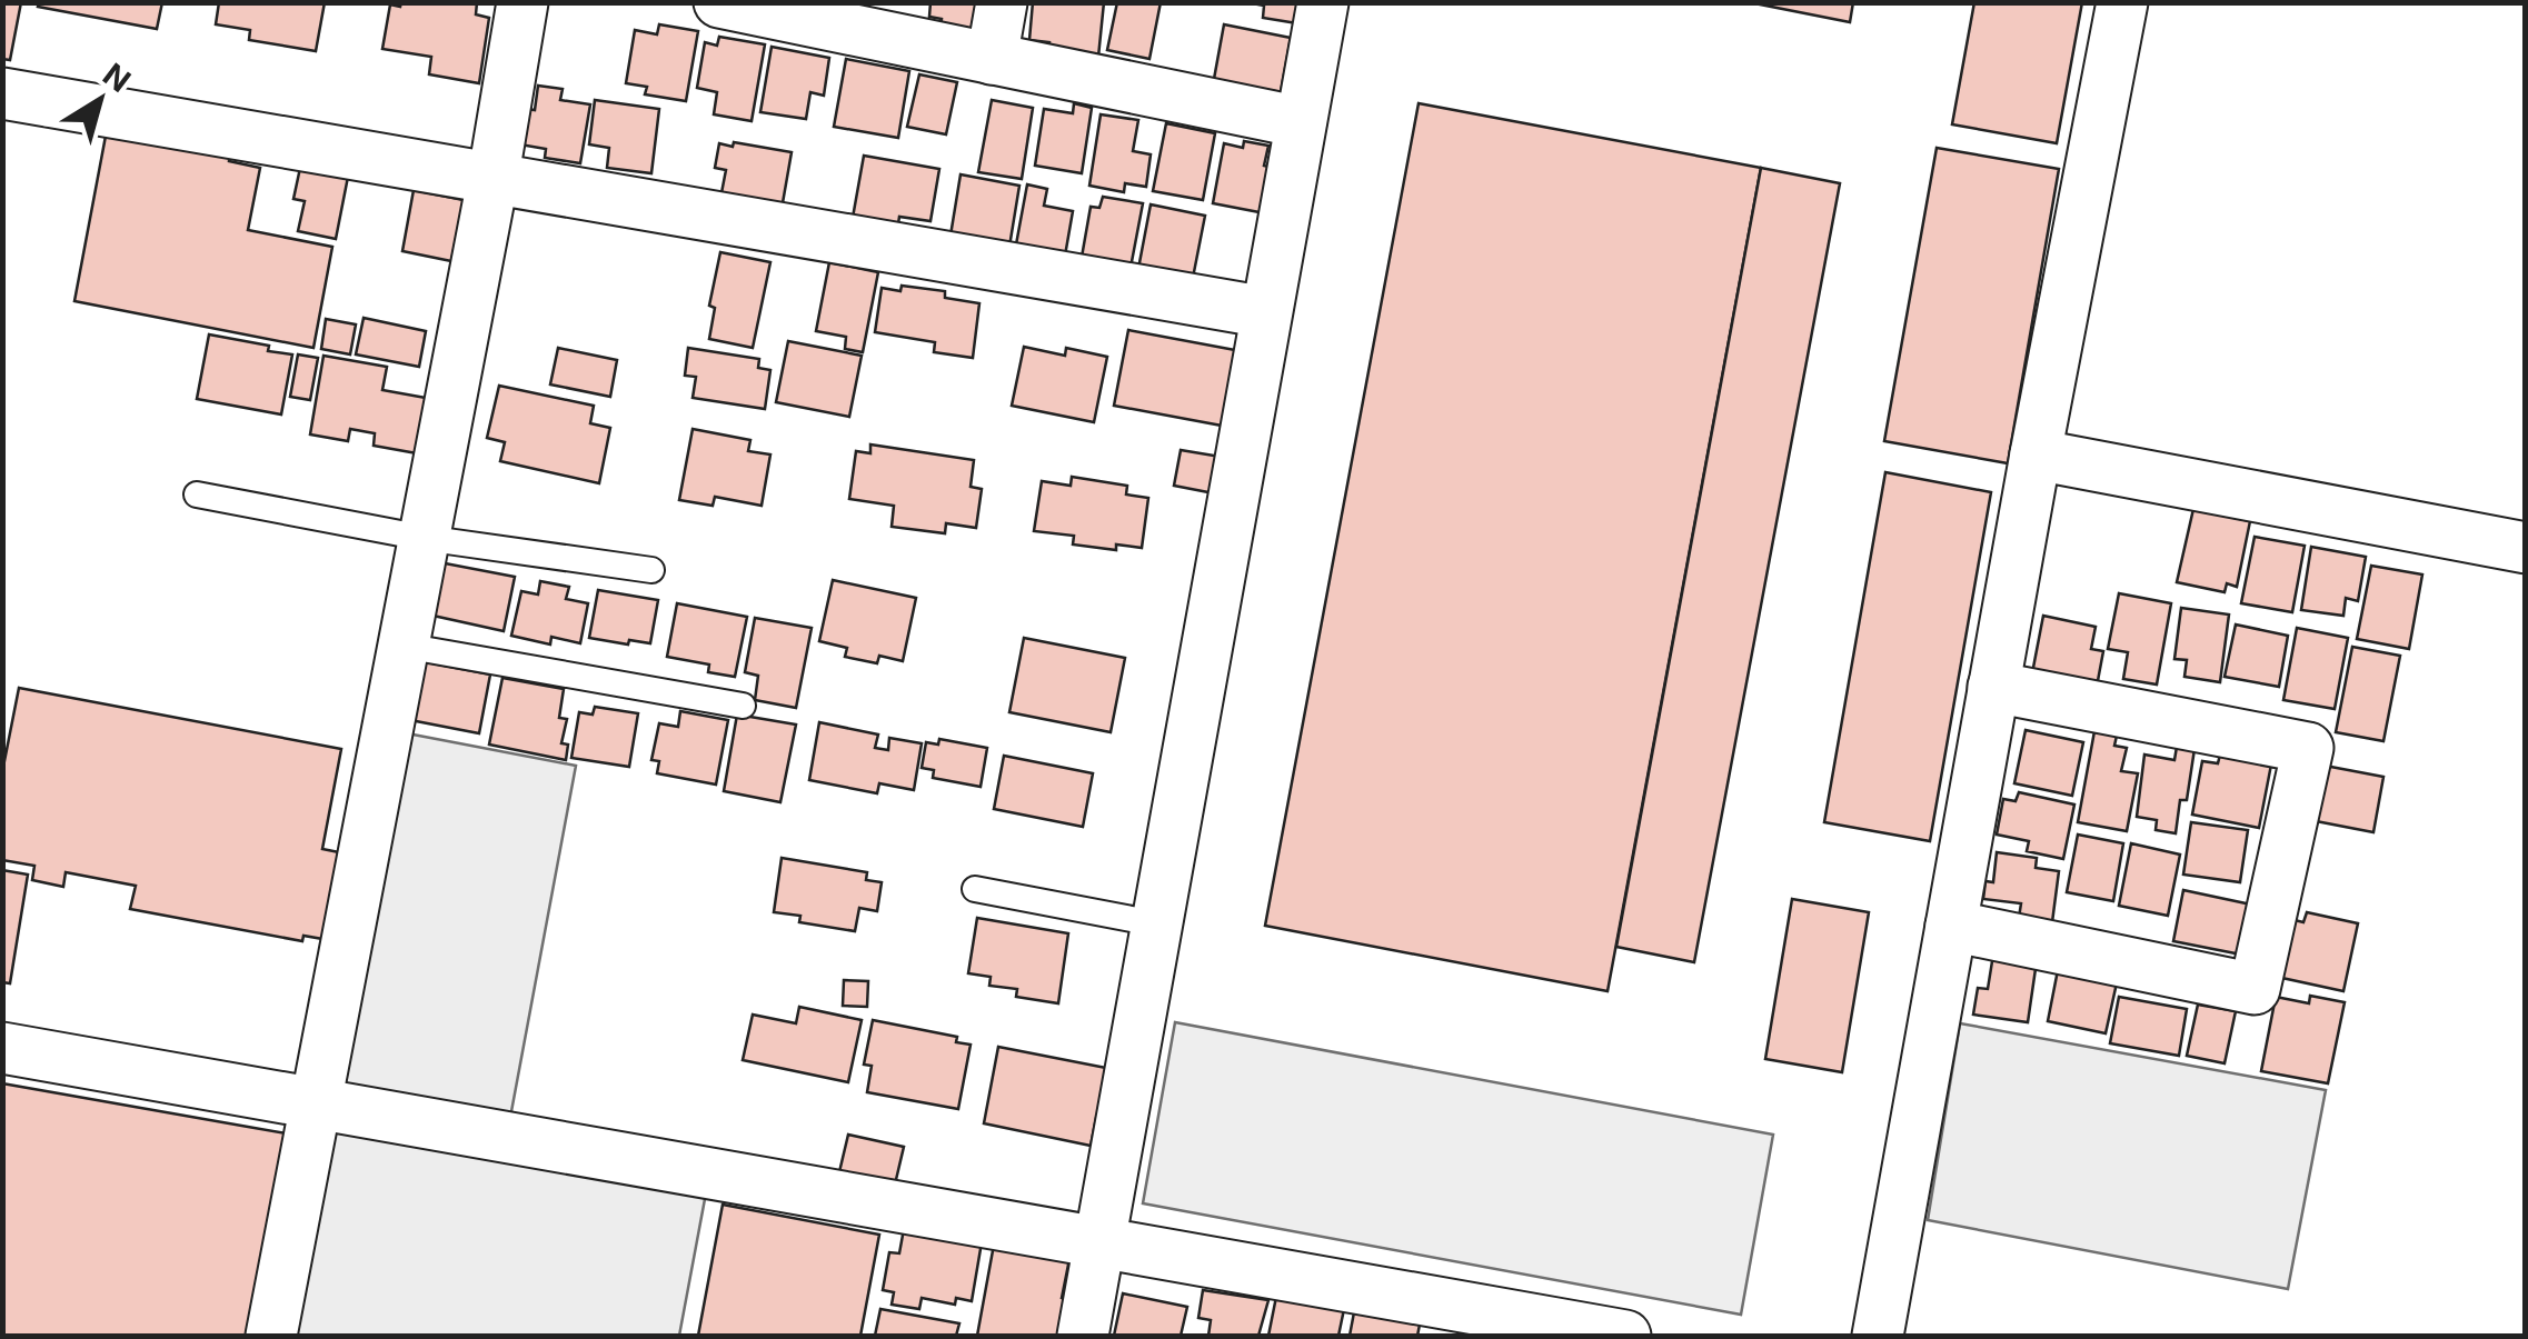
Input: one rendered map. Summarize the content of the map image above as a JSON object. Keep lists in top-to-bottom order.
{
  "north": "top right"
}
